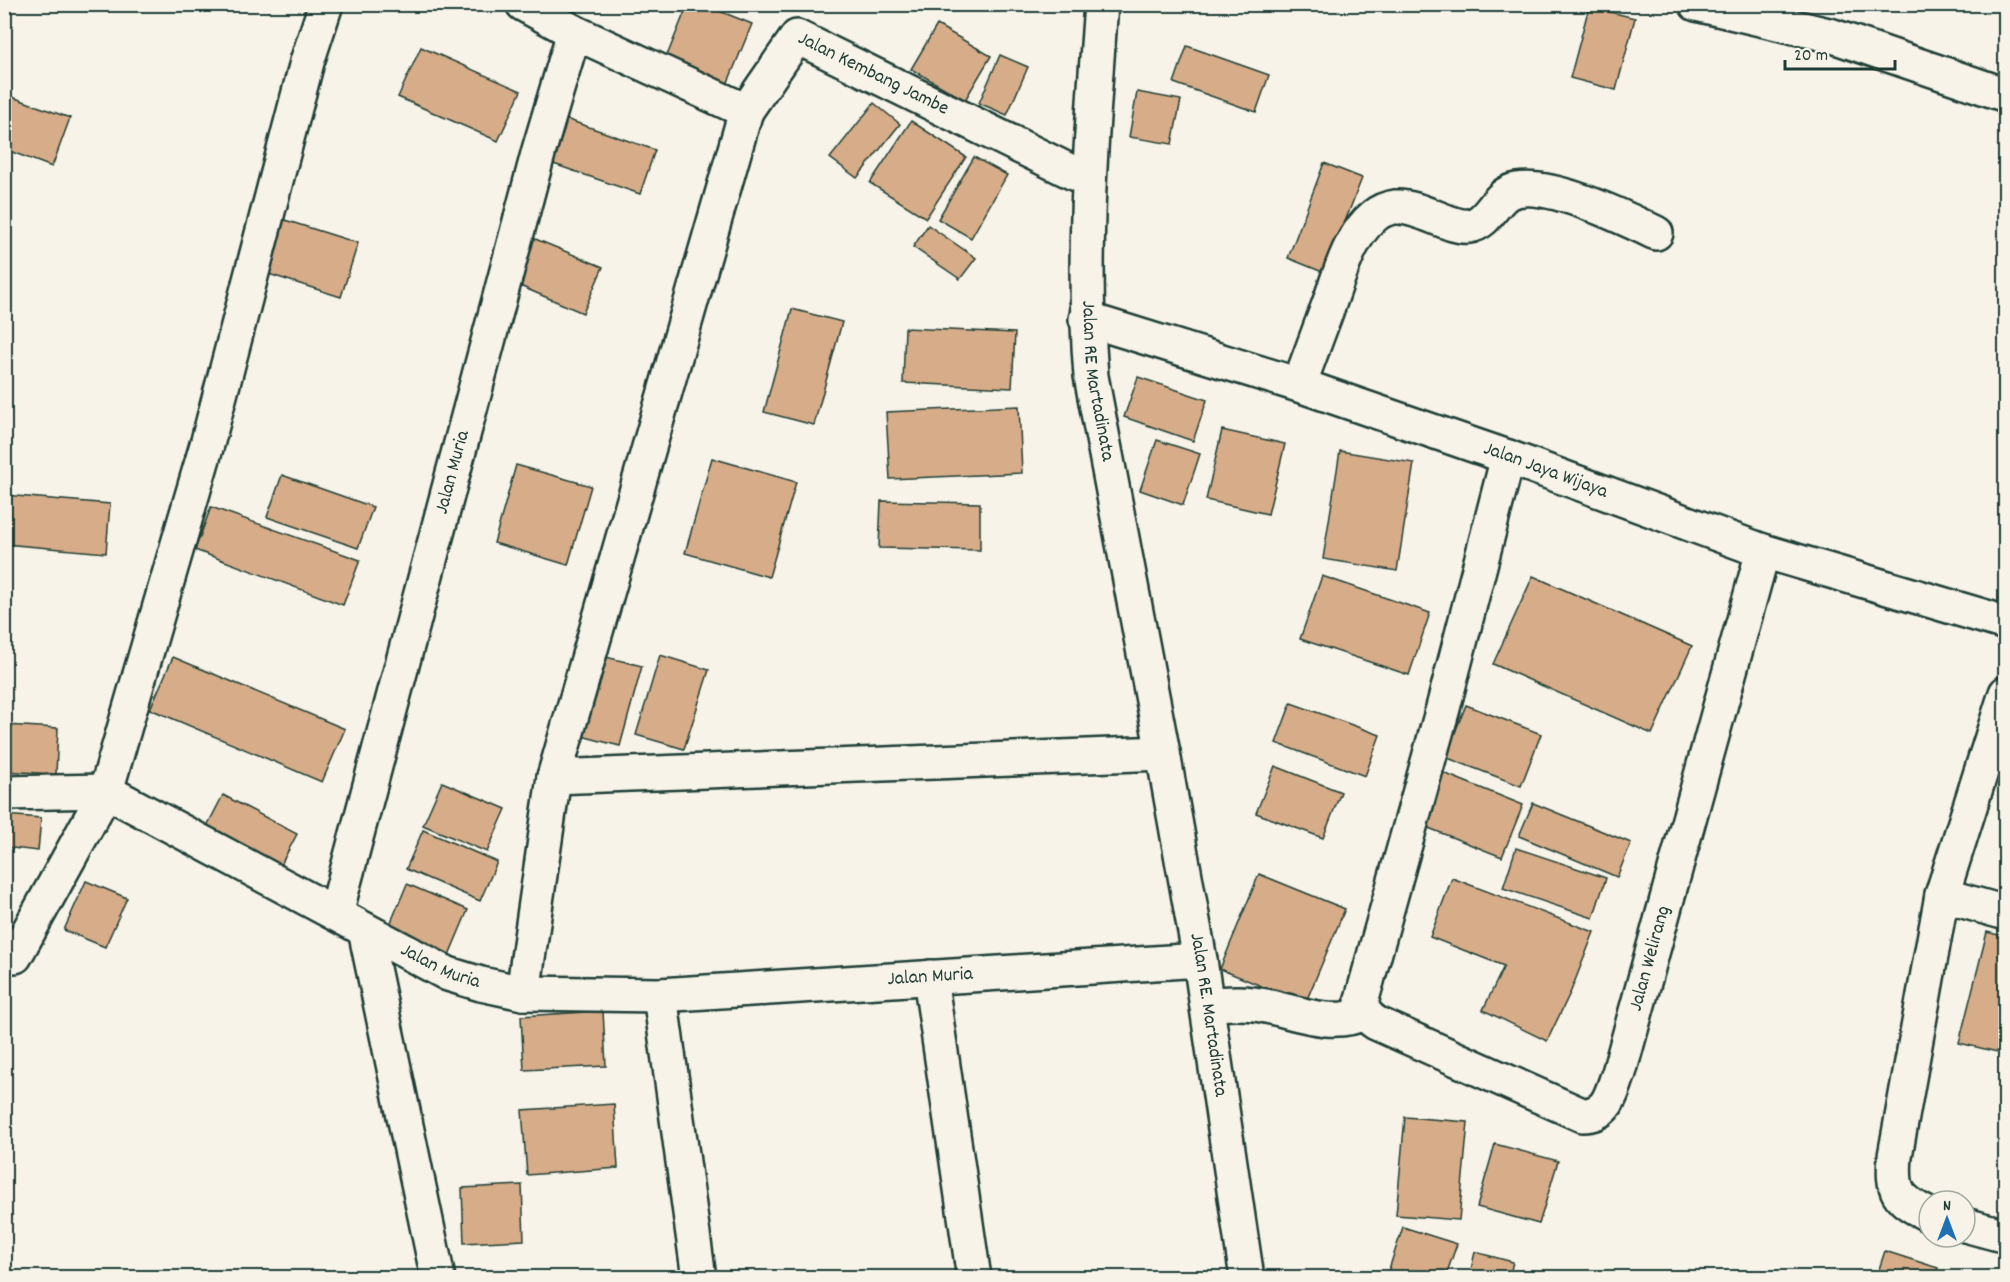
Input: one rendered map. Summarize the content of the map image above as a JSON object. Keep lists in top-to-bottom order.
{
  "streets": {
    "street": [
      "Jalan Kembang Jambe",
      "Jalan RE Martadinata",
      "Jalan Jaya Wijaya",
      "Jalan Muria",
      "Jalan Welirang",
      "Jalan RE. Martadinata"
    ]
  },
  "crossings": [
    ["Jalan Kembang Jambe", "Jalan RE Martadinata"],
    ["Jalan RE Martadinata", "Jalan Jaya Wijaya"],
    ["Jalan RE Martadinata", "Jalan RE. Martadinata"],
    ["Jalan Jaya Wijaya", "Jalan Welirang"],
    ["Jalan Muria", "Jalan RE. Martadinata"]
  ],
  "scale_bar": "20 m",
  "north": "top"
}
